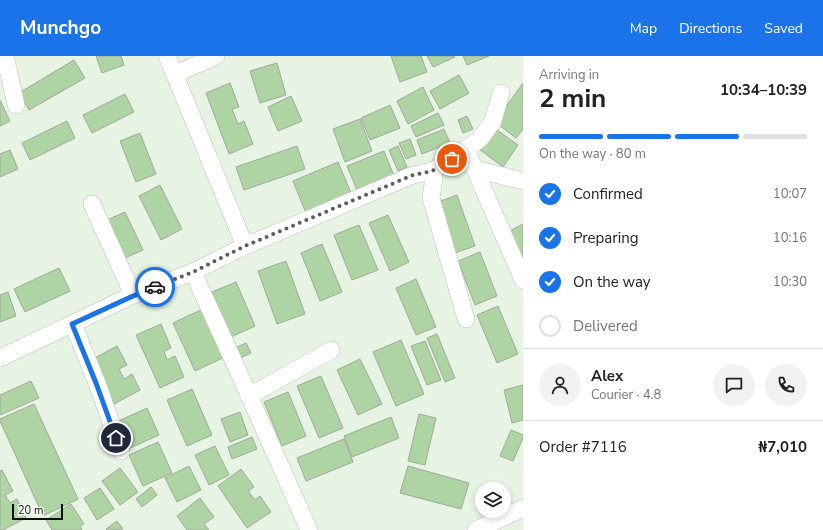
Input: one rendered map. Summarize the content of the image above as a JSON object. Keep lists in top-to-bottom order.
{
  "scale_bar": "20 m",
  "page": {
    "header": "Munchgo",
    "nav": ["Map", "Directions", "Saved"],
    "heading": ["2 min", "Arriving in", "10:34–10:39"],
    "panel": [
      "Alex",
      "Courier · 4.8",
      "Order #7116",
      "₦7,010"
    ],
    "bar": "On the way · 80 m",
    "list": [
      ["Confirmed", "10:07"],
      ["Preparing", "10:16"],
      ["On the way", "10:30"],
      "Delivered"
    ],
    "scale": "20 m"
  }
}
